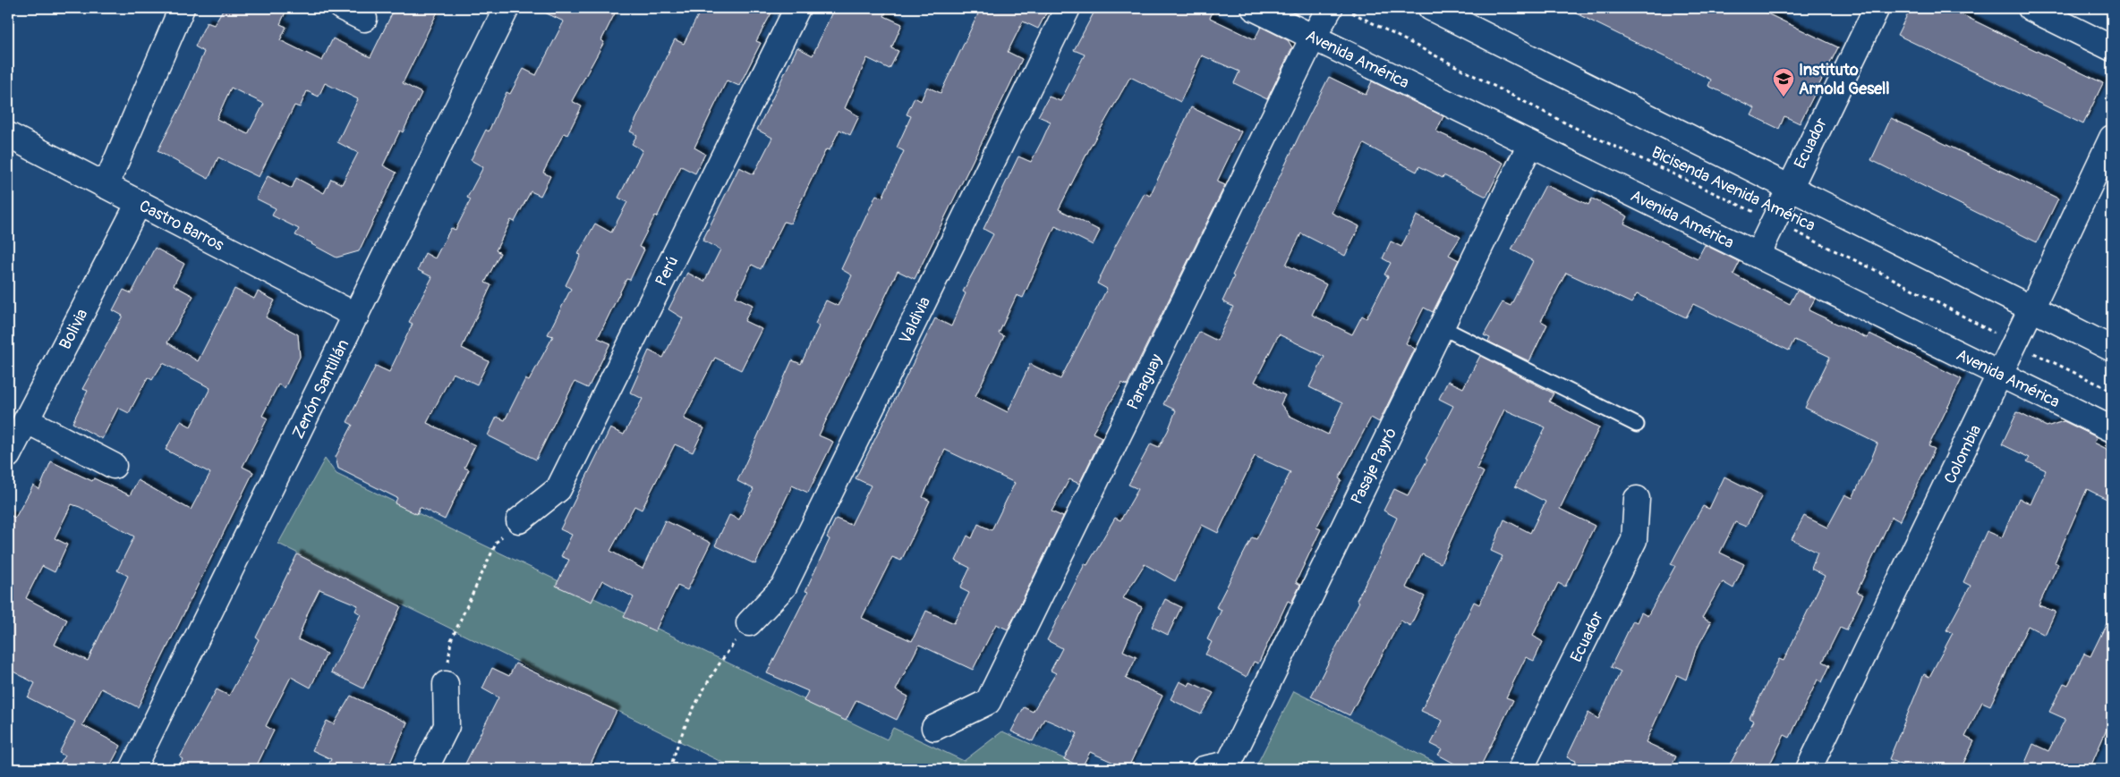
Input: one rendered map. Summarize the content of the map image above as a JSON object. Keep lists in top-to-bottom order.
{
  "streets": {
    "street": [
      "Avenida América",
      "Ecuador",
      "Castro Barros",
      "Perú",
      "Valdivia",
      "Bolivia",
      "Paraguay",
      "Zenón Santillán",
      "Colombia",
      "Pasaje Payró"
    ],
    "path": ["Bicisenda Avenida América"]
  },
  "crossings": [
    ["Avenida América", "Ecuador"],
    ["Avenida América", "Paraguay"],
    ["Avenida América", "Colombia"],
    ["Avenida América", "Pasaje Payró"],
    ["Ecuador", "Bicisenda Avenida América"],
    ["Bicisenda Avenida América", "Paraguay"],
    ["Bicisenda Avenida América", "Colombia"],
    ["Castro Barros", "Bolivia"],
    ["Castro Barros", "Zenón Santillán"]
  ],
  "places": {
    "school or university": ["Instituto Arnold Gesell"]
  }
}
